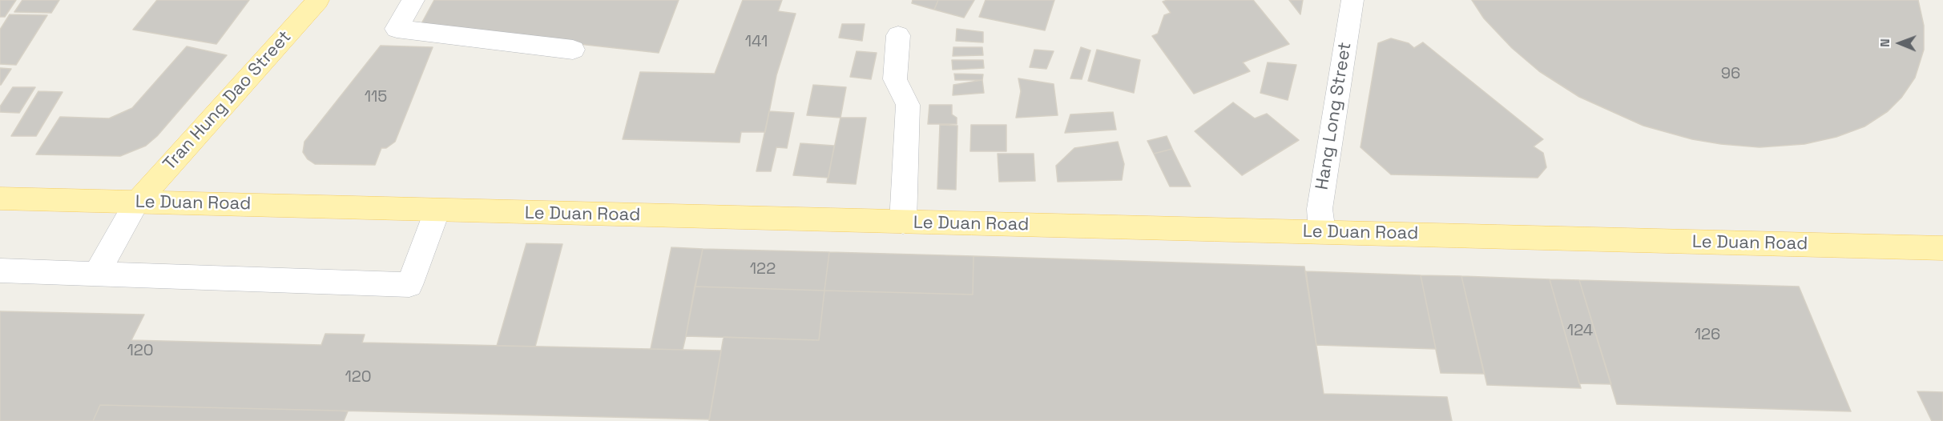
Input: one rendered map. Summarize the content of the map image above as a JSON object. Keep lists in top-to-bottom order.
{
  "streets": {
    "main road": ["Tran Hung Dao Street", "Le Duan Road"],
    "street": ["Hang Long Street"]
  },
  "crossings": [
    ["Tran Hung Dao Street", "Le Duan Road"],
    ["Hang Long Street", "Le Duan Road"]
  ],
  "house_numbers": [
    "141",
    "96",
    "115",
    "122",
    "124",
    "126",
    "120",
    "120"
  ],
  "north": "left"
}
